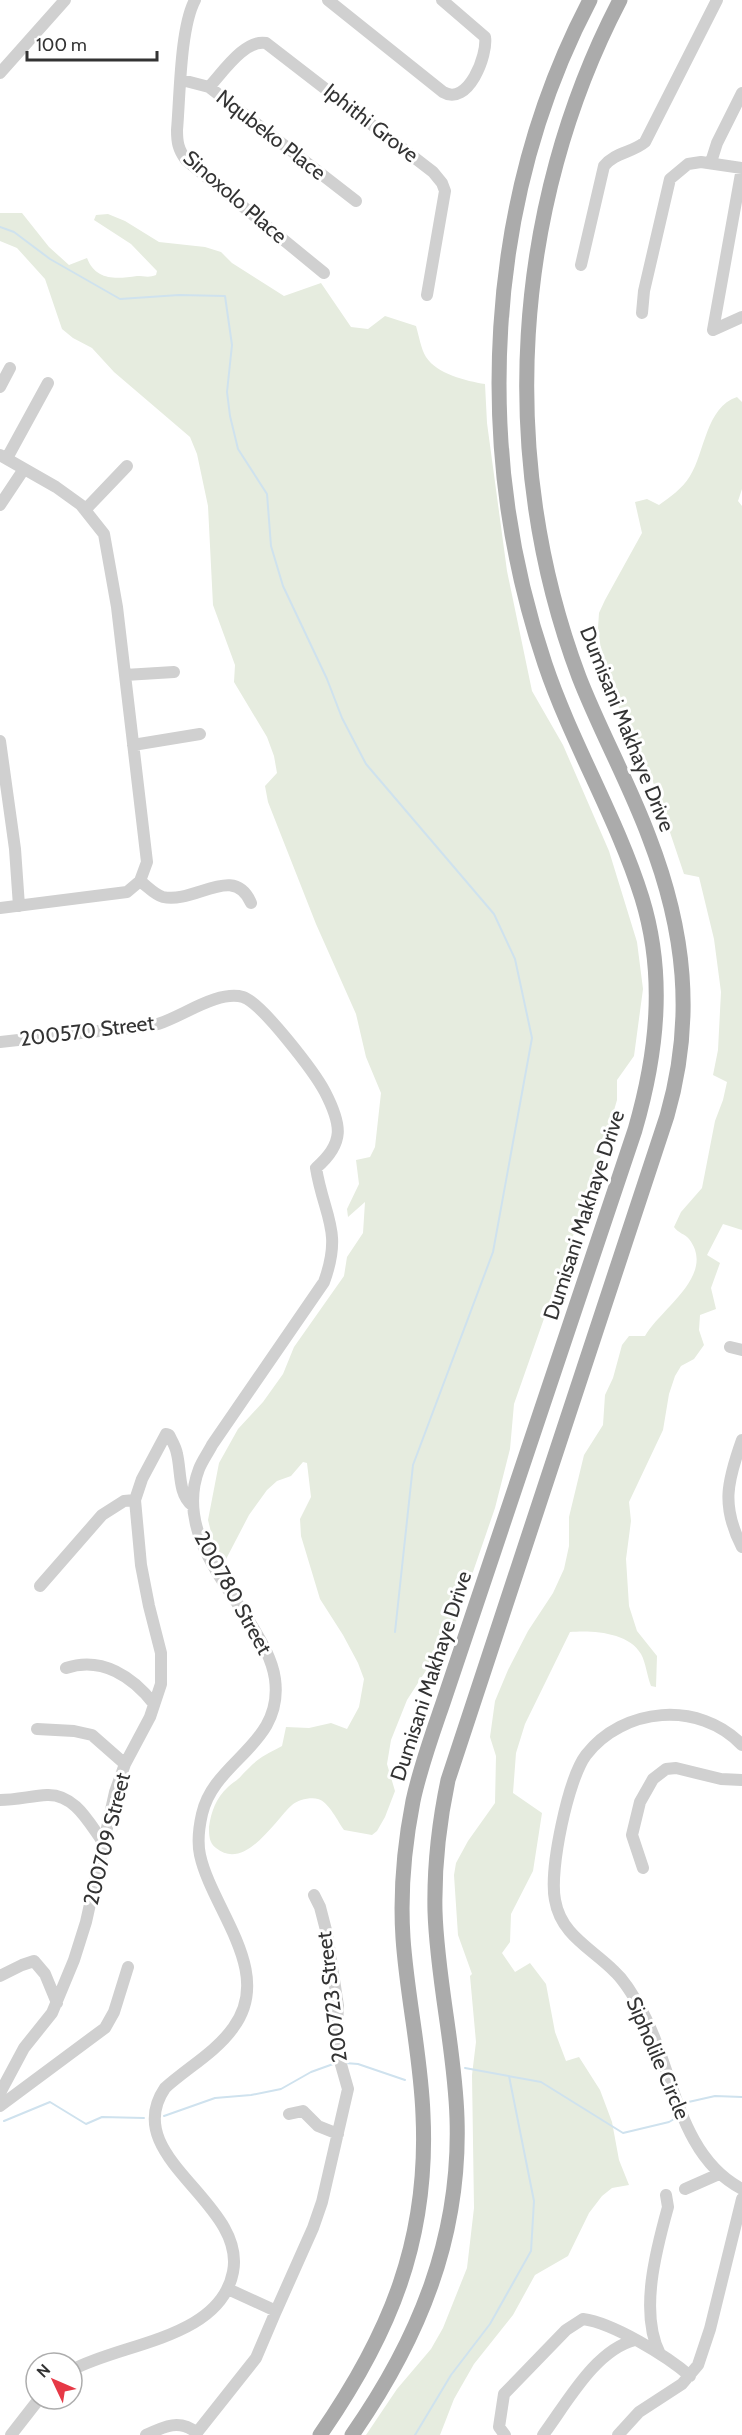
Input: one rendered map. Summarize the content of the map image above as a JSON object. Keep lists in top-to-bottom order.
{
  "streets": {
    "main road": ["Dumisani Makhaye Drive"],
    "street": [
      "Iphithi Grove",
      "Nqubeko Place",
      "Sinoxolo Place",
      "200570 Street",
      "200780 Street",
      "200709 Street",
      "200723 Street",
      "Sipholile Circle"
    ]
  },
  "crossings": [
    ["Iphithi Grove", "Nqubeko Place"],
    ["Nqubeko Place", "Sinoxolo Place"],
    ["200570 Street", "200780 Street"]
  ],
  "scale_bar": "100 m",
  "north": "top left"
}
